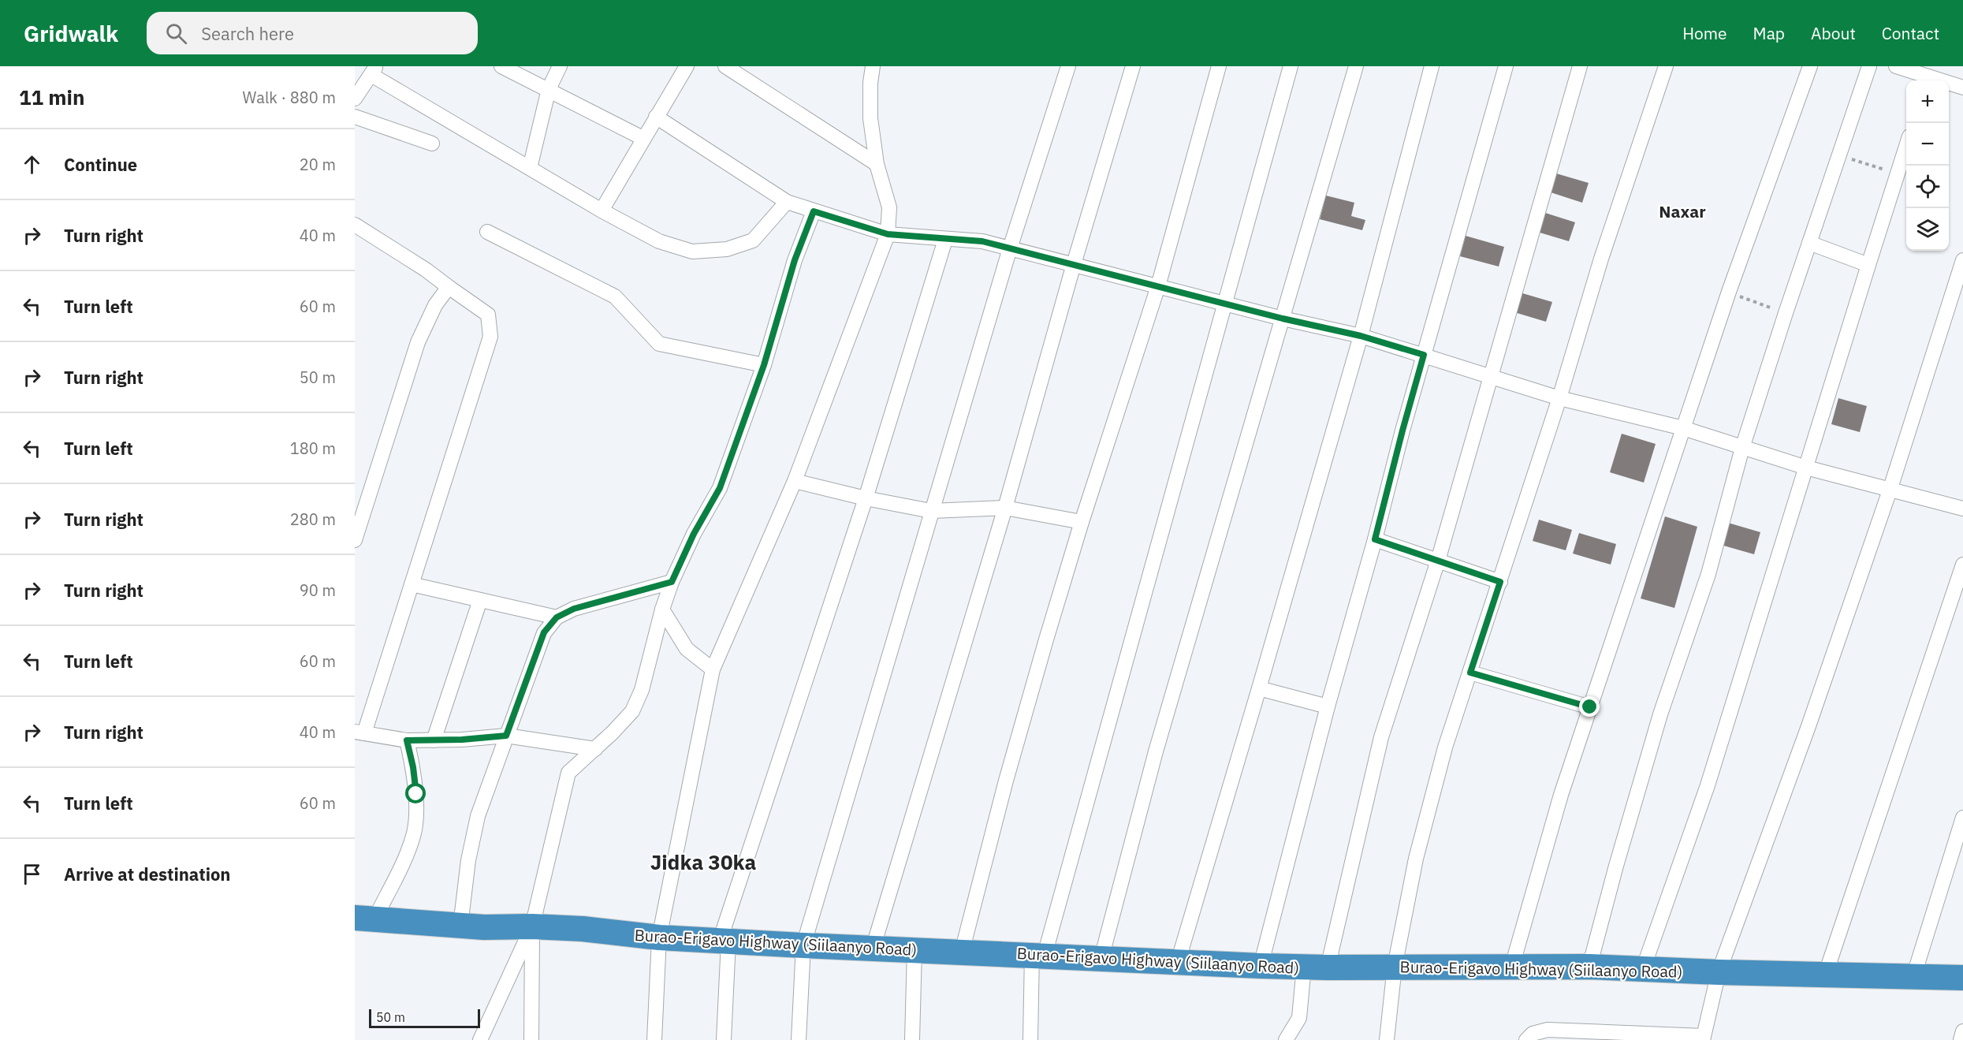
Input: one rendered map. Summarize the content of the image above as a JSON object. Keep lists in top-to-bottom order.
{
  "streets": {
    "highway": ["Burao-Erigavo Highway (Siilaanyo Road)"]
  },
  "districts": ["Naxar", "Jidka 30ka"],
  "scale_bar": "50 m",
  "page": {
    "header": "Gridwalk",
    "search": "Search here",
    "nav": [
      "Home",
      "Map",
      "About",
      "Contact"
    ],
    "heading": ["11 min", "Walk · 880 m"],
    "map_buttons": ["+", "−"],
    "list": [
      ["Continue", "20 m"],
      ["Turn right", "40 m"],
      ["Turn left", "60 m"],
      ["Turn right", "50 m"],
      ["Turn left", "180 m"],
      ["Turn right", "280 m"],
      ["Turn right", "90 m"],
      ["Turn left", "60 m"],
      ["Turn right", "40 m"],
      ["Turn left", "60 m"],
      "Arrive at destination"
    ],
    "scale": "50 m"
  }
}
